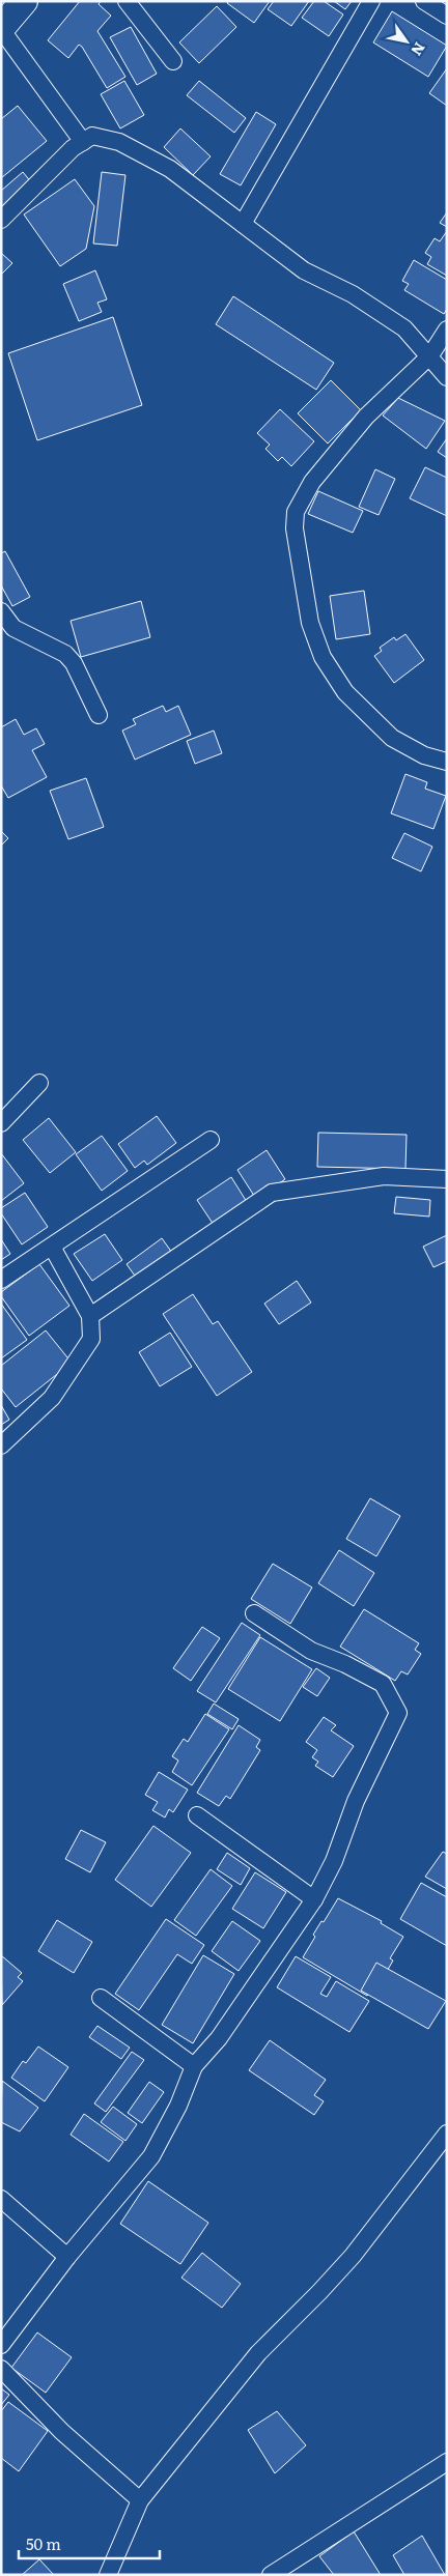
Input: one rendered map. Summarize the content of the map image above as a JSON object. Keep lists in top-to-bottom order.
{
  "scale_bar": "50 m",
  "north": "bottom right"
}
